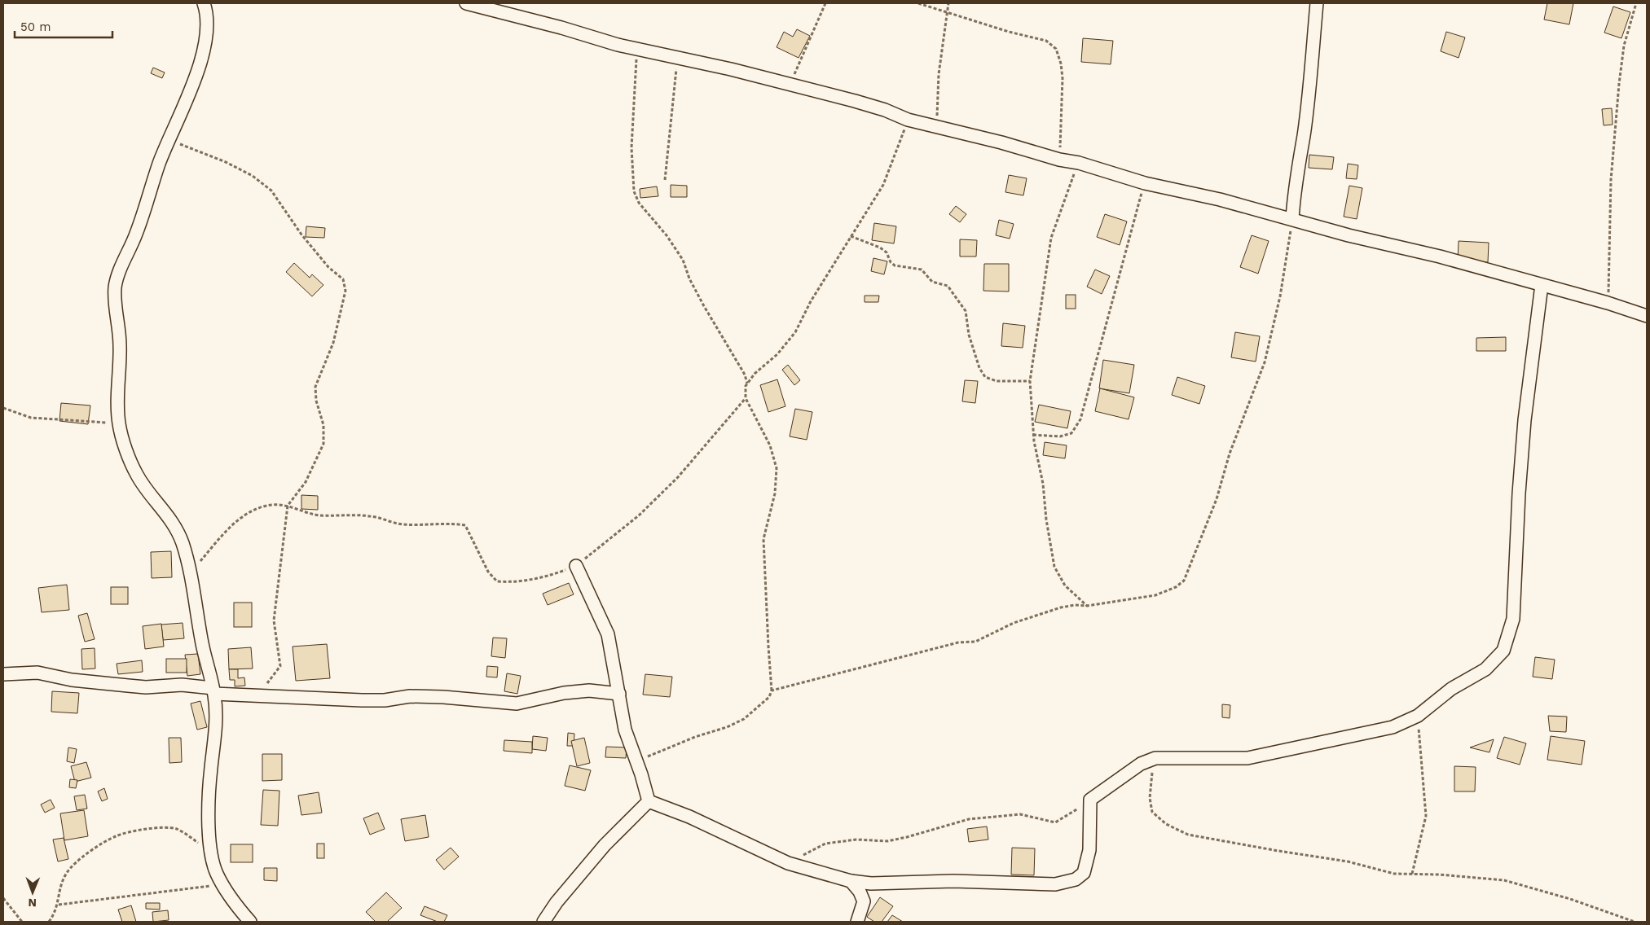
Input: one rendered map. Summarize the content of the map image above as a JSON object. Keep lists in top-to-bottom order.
{
  "scale_bar": "50 m",
  "north": "bottom"
}
